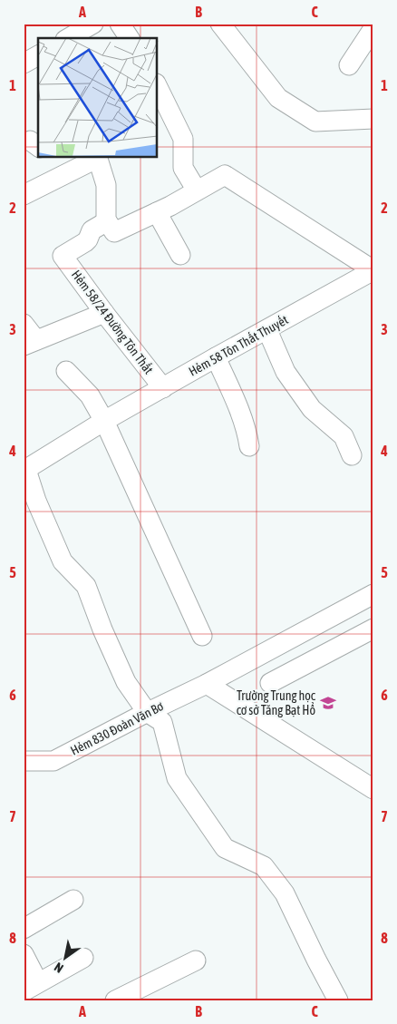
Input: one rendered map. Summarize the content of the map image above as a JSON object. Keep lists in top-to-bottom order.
{
  "streets": {
    "street": ["Hẻm 58/24 Đường Tôn Thất", "Hẻm 58 Tôn Thất Thuyết", "Hẻm 830 Đoàn Văn Bơ"]
  },
  "crossings": [
    ["Hẻm 58/24 Đường Tôn Thất", "Hẻm 58 Tôn Thất Thuyết"]
  ],
  "places": {
    "school or university": ["Trường Trung học cơ sở Tăng Bạt Hổ"]
  },
  "north": "bottom left",
  "grid": {
    "columns": ["A", "B", "C"],
    "rows": [
      "1",
      "2",
      "3",
      "4",
      "5",
      "6",
      "7",
      "8"
    ]
  }
}
